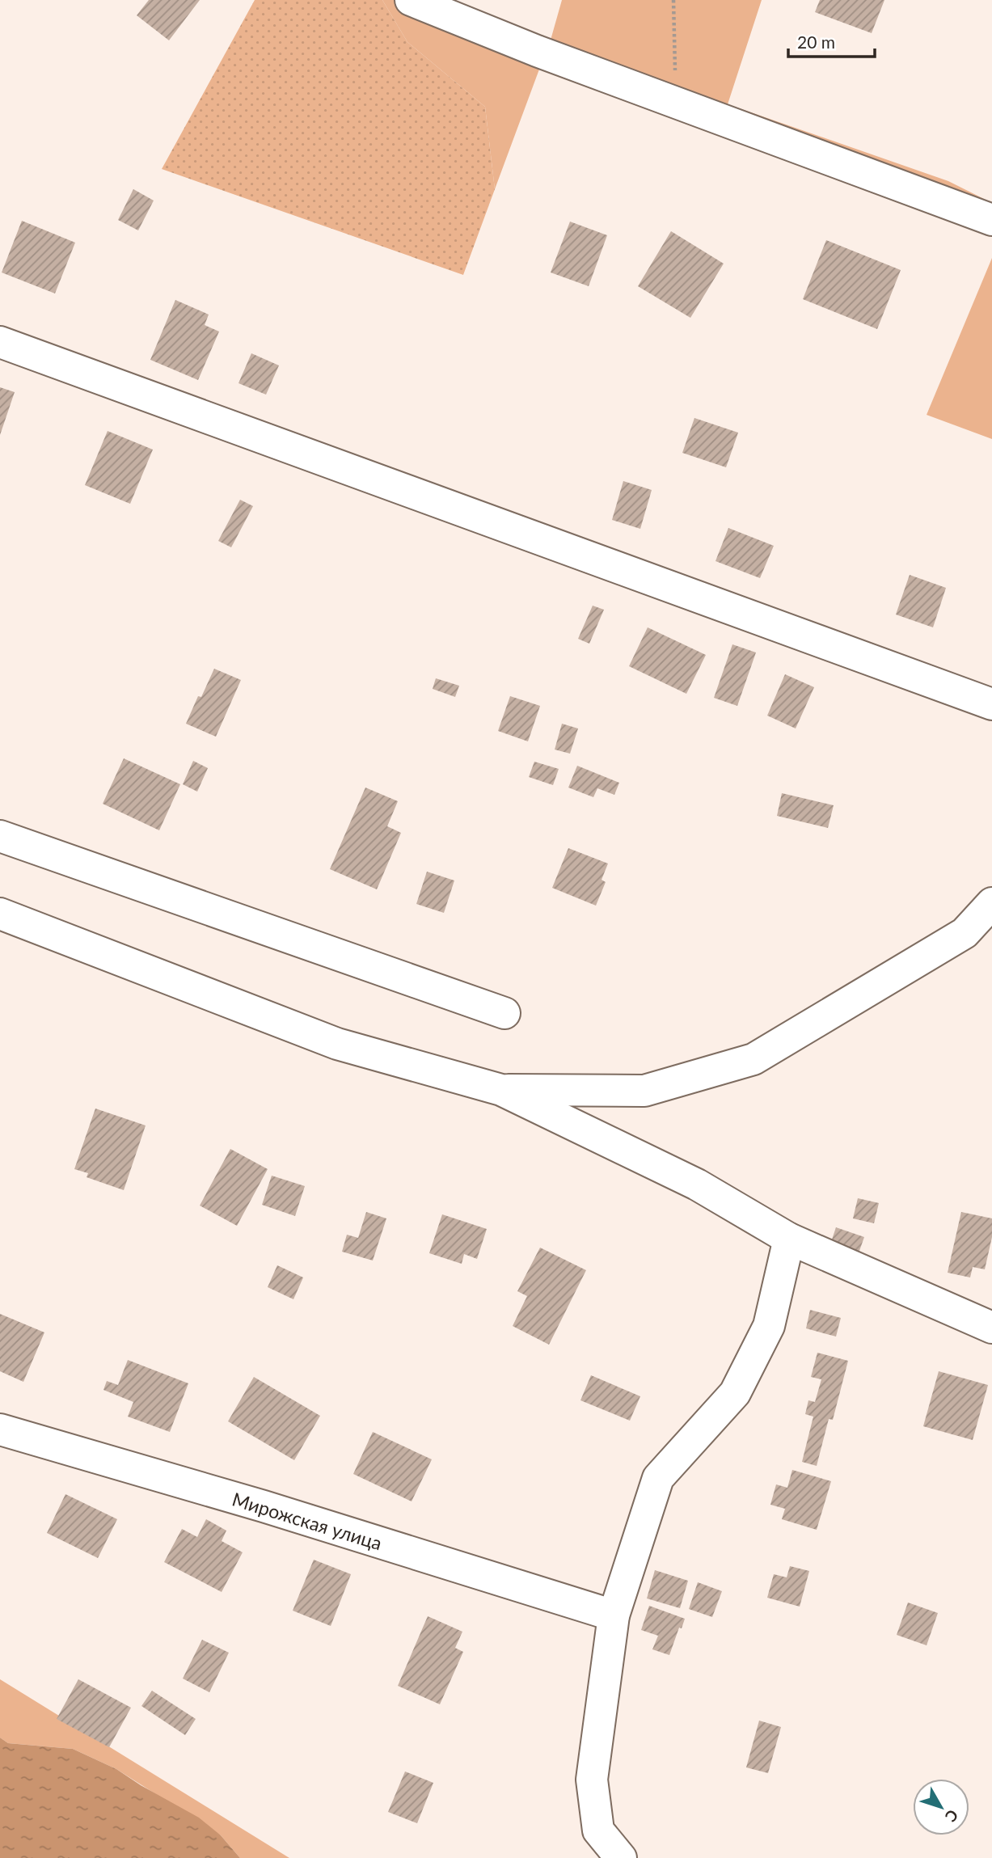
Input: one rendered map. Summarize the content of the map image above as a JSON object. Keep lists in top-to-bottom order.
{
  "streets": {
    "street": ["Мирожская улица"]
  },
  "scale_bar": "20 m",
  "north": "bottom right"
}
